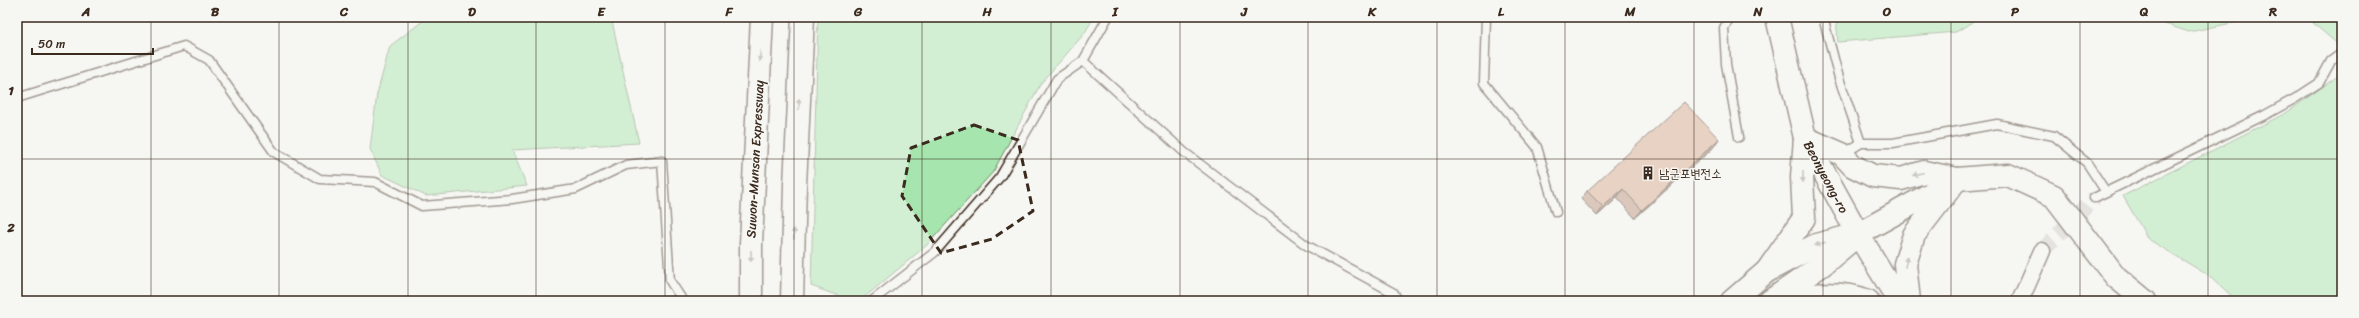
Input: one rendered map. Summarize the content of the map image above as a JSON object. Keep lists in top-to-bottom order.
{
  "streets": {
    "main road": ["Suwon-Munsan Expressway", "Beonyeong-ro"]
  },
  "places": {
    "building": ["남군포변전소"]
  },
  "scale_bar": "50 m",
  "grid": {
    "columns": [
      "A",
      "B",
      "C",
      "D",
      "E",
      "F",
      "G",
      "H",
      "I",
      "J",
      "K",
      "L",
      "M",
      "N",
      "O",
      "P",
      "Q",
      "R"
    ],
    "rows": ["1", "2"]
  }
}
